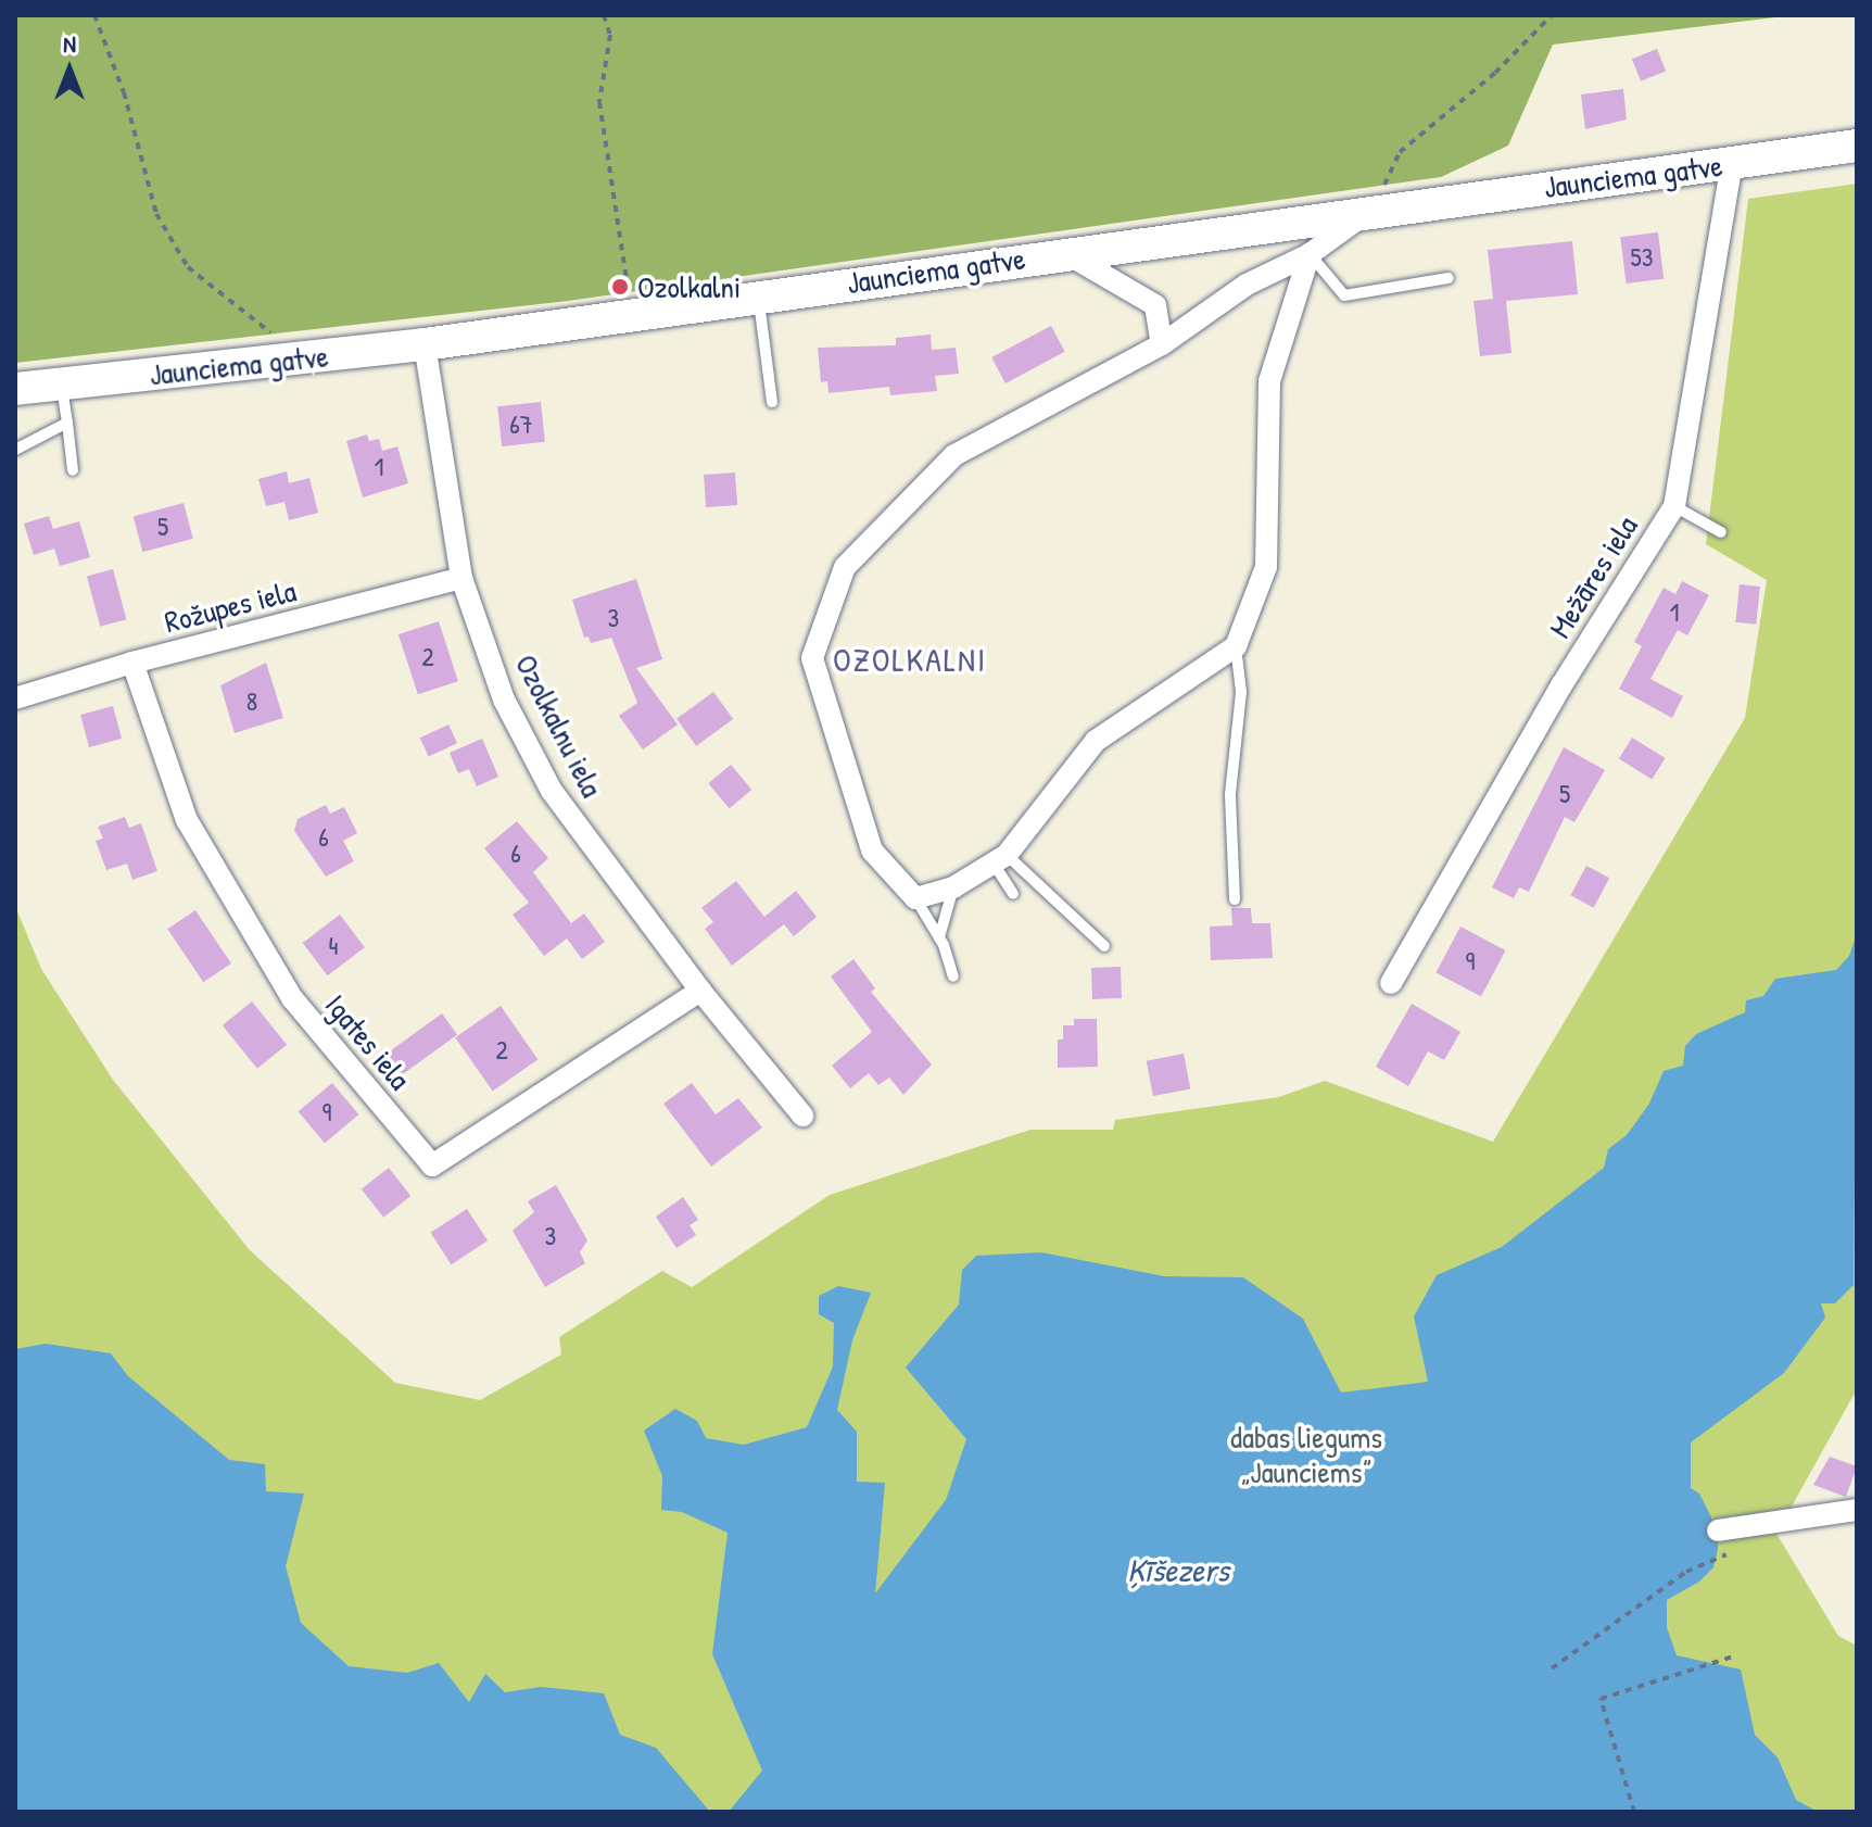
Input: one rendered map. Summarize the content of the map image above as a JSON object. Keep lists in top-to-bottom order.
{
  "streets": {
    "main road": ["Jaunciema gatve"],
    "street": [
      "Mežāres iela",
      "Rožupes iela",
      "Ozolkalnu iela",
      "Igates iela"
    ]
  },
  "crossings": [
    ["Jaunciema gatve", "Mežāres iela"],
    ["Jaunciema gatve", "Ozolkalnu iela"],
    ["Rožupes iela", "Ozolkalnu iela"],
    ["Rožupes iela", "Igates iela"],
    ["Ozolkalnu iela", "Igates iela"]
  ],
  "districts": ["OZOLKALNI"],
  "water": ["Ķīšezers"],
  "parks": ["dabas liegums „Jaunciems”"],
  "places": ["Ozolkalni"],
  "house_numbers": [
    "53",
    "67",
    "1",
    "5",
    "1",
    "3",
    "2",
    "8",
    "5",
    "6",
    "6",
    "4",
    "9",
    "2",
    "9",
    "3"
  ],
  "north": "top"
}
